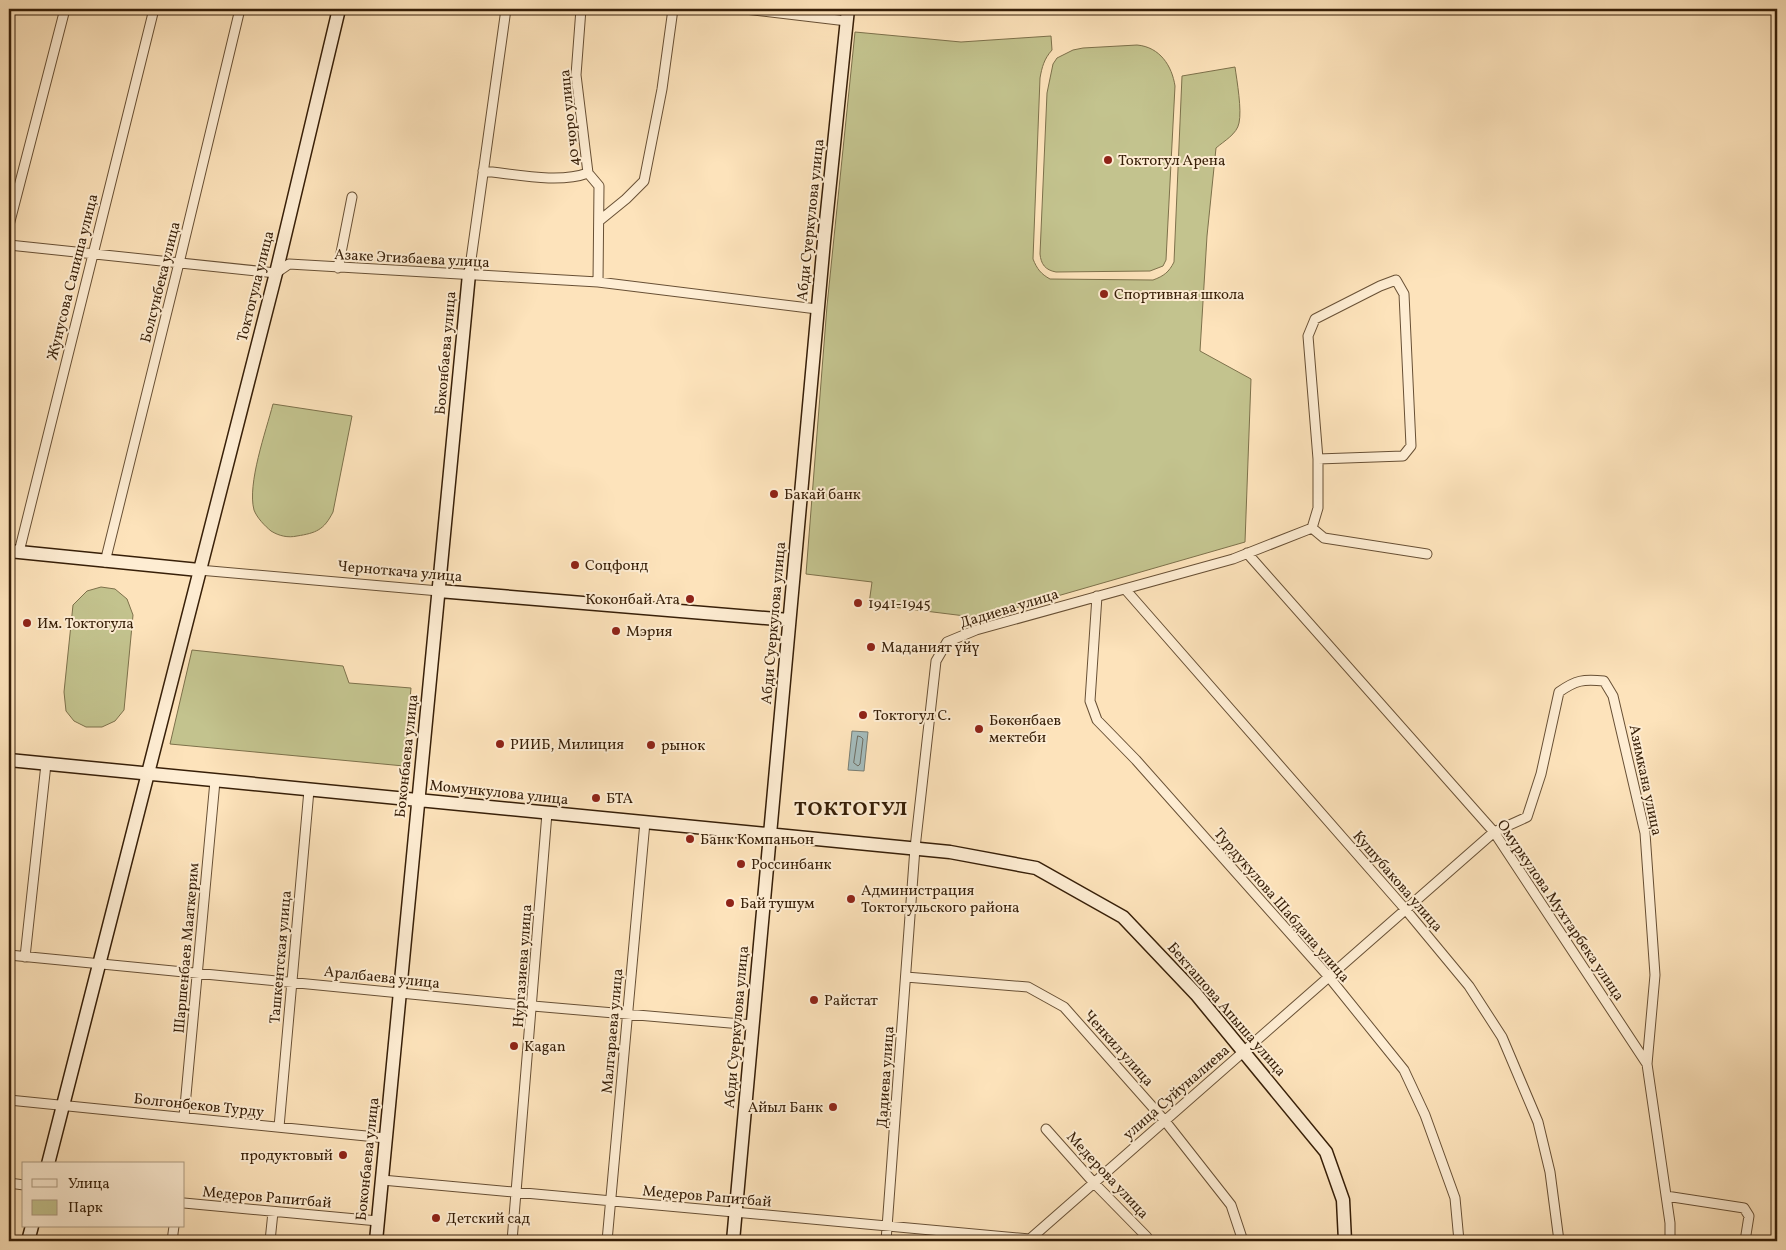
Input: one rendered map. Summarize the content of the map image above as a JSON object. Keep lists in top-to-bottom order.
{
  "streets": {
    "street": [
      "40 чоро улица",
      "Абди Суеркулова улица",
      "Азаке Эгизбаева улица",
      "Жунусова Сапиша улица",
      "Болсунбека улица",
      "Токтогула улица",
      "Боконбаева улица",
      "Черноткача улица",
      "Дадиева улица",
      "Азимкана улица",
      "Момункулова улица",
      "Кушубакова улица",
      "Турдукулова Шабдана улица",
      "Омуркулова Мухтарбека улица",
      "Шаршенбаев Мааткерим",
      "Ташкентская улица",
      "Нургазиева улица",
      "Аралбаева улица",
      "Бекташова Апыша улица",
      "Малгараева улица",
      "Ченкил улица",
      "улица Суйуналиева",
      "Болгонбеков Турду",
      "Медерова улица",
      "Медеров Рапитбай"
    ]
  },
  "crossings": [
    ["40 чоро улица", "Азаке Эгизбаева улица"],
    ["Абди Суеркулова улица", "Азаке Эгизбаева улица"],
    ["Абди Суеркулова улица", "Черноткача улица"],
    ["Абди Суеркулова улица", "Момункулова улица"],
    ["Абди Суеркулова улица", "Аралбаева улица"],
    ["Абди Суеркулова улица", "Медеров Рапитбай"],
    ["Азаке Эгизбаева улица", "Жунусова Сапиша улица"],
    ["Азаке Эгизбаева улица", "Болсунбека улица"],
    ["Азаке Эгизбаева улица", "Токтогула улица"],
    ["Азаке Эгизбаева улица", "Боконбаева улица"],
    ["Жунусова Сапиша улица", "Черноткача улица"],
    ["Болсунбека улица", "Черноткача улица"],
    ["Токтогула улица", "Черноткача улица"],
    ["Токтогула улица", "Момункулова улица"],
    ["Токтогула улица", "Аралбаева улица"],
    ["Токтогула улица", "Болгонбеков Турду"],
    ["Боконбаева улица", "Черноткача улица"],
    ["Боконбаева улица", "Момункулова улица"],
    ["Боконбаева улица", "Аралбаева улица"],
    ["Боконбаева улица", "Болгонбеков Турду"],
    ["Боконбаева улица", "Медеров Рапитбай"],
    ["Дадиева улица", "Момункулова улица"],
    ["Дадиева улица", "Кушубакова улица"],
    ["Дадиева улица", "Турдукулова Шабдана улица"],
    ["Дадиева улица", "Омуркулова Мухтарбека улица"],
    ["Дадиева улица", "Ченкил улица"],
    ["Дадиева улица", "Медеров Рапитбай"],
    ["Азимкана улица", "Омуркулова Мухтарбека улица"],
    ["Азимкана улица", "улица Суйуналиева"],
    ["Момункулова улица", "Шаршенбаев Мааткерим"],
    ["Момункулова улица", "Ташкентская улица"],
    ["Момункулова улица", "Нургазиева улица"],
    ["Момункулова улица", "Бекташова Апыша улица"],
    ["Момункулова улица", "Малгараева улица"],
    ["Кушубакова улица", "улица Суйуналиева"],
    ["Турдукулова Шабдана улица", "улица Суйуналиева"],
    ["Омуркулова Мухтарбека улица", "улица Суйуналиева"],
    ["Шаршенбаев Мааткерим", "Аралбаева улица"],
    ["Шаршенбаев Мааткерим", "Болгонбеков Турду"],
    ["Ташкентская улица", "Аралбаева улица"],
    ["Ташкентская улица", "Болгонбеков Турду"],
    ["Нургазиева улица", "Аралбаева улица"],
    ["Нургазиева улица", "Медеров Рапитбай"],
    ["Аралбаева улица", "Малгараева улица"],
    ["Бекташова Апыша улица", "улица Суйуналиева"],
    ["Малгараева улица", "Медеров Рапитбай"],
    ["Ченкил улица", "улица Суйуналиева"],
    ["улица Суйуналиева", "Медерова улица"],
    ["улица Суйуналиева", "Медеров Рапитбай"]
  ],
  "districts": ["ТОКТОГУЛ"],
  "places": [
    "Токтогул Арена",
    "Спортивная школа",
    "Бакай банк",
    "Соцфонд",
    "Коконбай Ата",
    "1941-1945",
    "Им. Токтогула",
    "Мэрия",
    "Маданият үйү",
    "Токтогул С.",
    "Бөкөнбаев мектеби",
    "РИИБ, Милиция",
    "рынок",
    "БТА",
    "Банк Компаньон",
    "Россинбанк",
    "Администрация Токтогульского района",
    "Бай тушум",
    "Райстат",
    "Kagan",
    "Айыл Банк",
    "продуктовый",
    "Детский сад"
  ],
  "legend": ["Улица", "Парк"]
}
